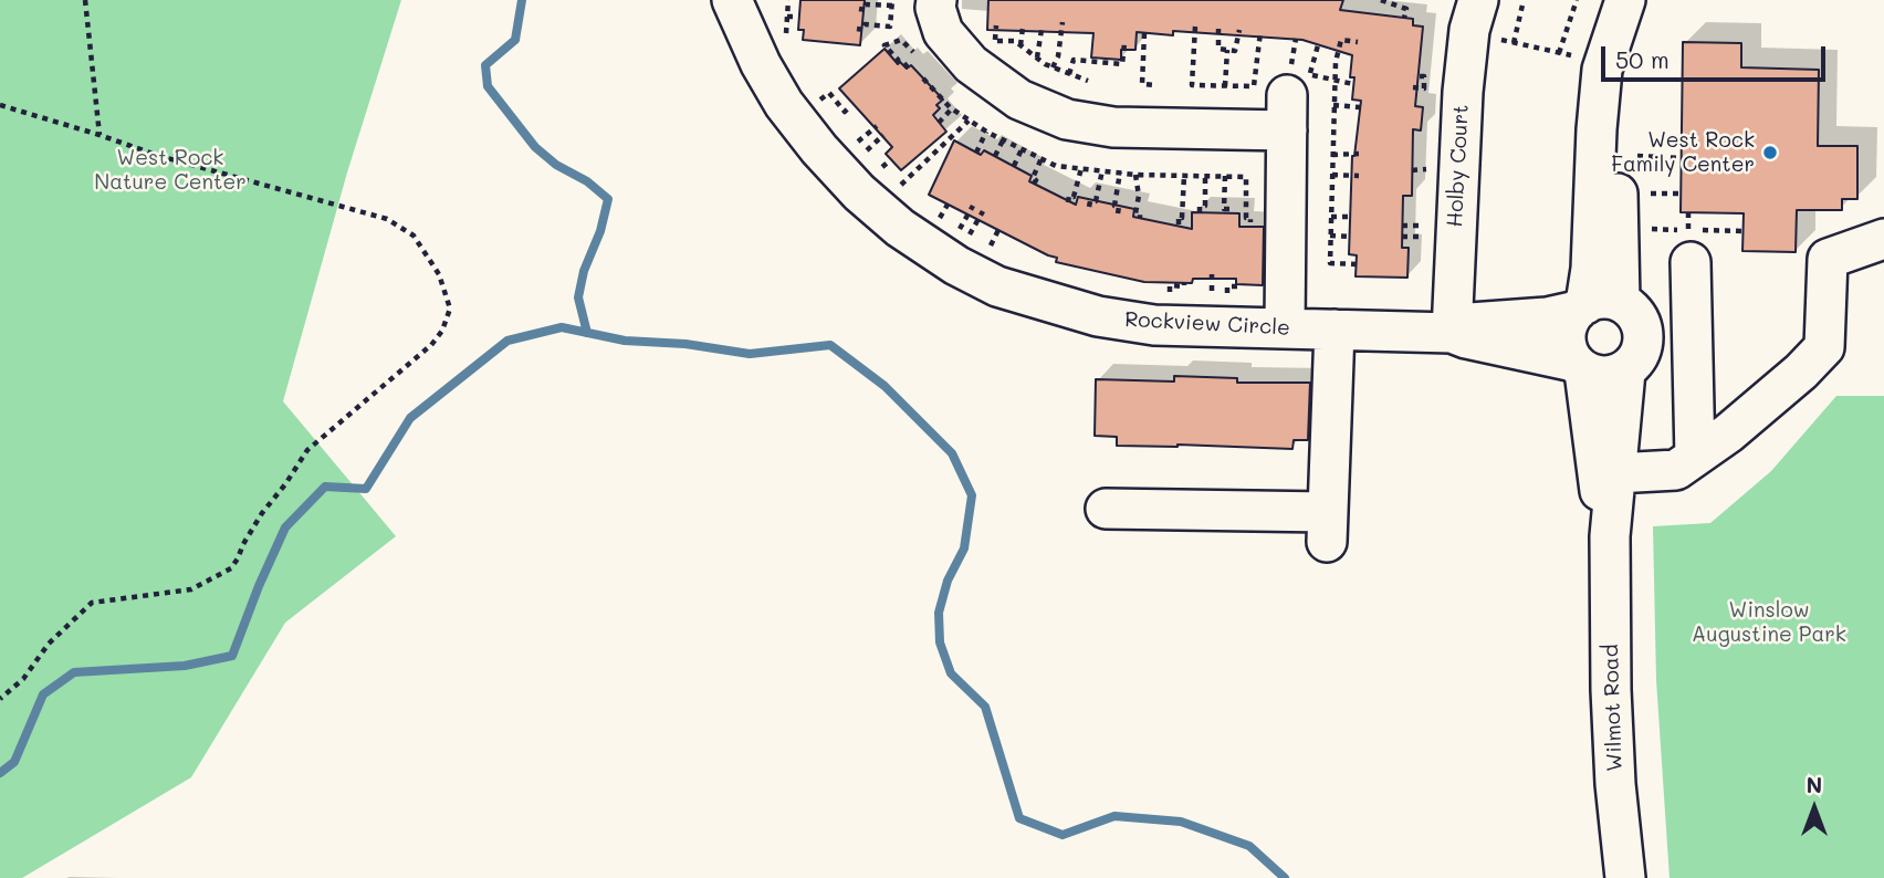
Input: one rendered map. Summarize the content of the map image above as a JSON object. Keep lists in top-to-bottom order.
{
  "streets": {
    "street": ["Holby Court", "Rockview Circle", "Wilmot Road"]
  },
  "crossings": [
    ["Holby Court", "Rockview Circle"],
    ["Rockview Circle", "Wilmot Road"]
  ],
  "parks": ["West Rock Nature Center", "Winslow Augustine Park"],
  "places": ["West Rock Family Center"],
  "scale_bar": "50 m",
  "north": "top"
}
